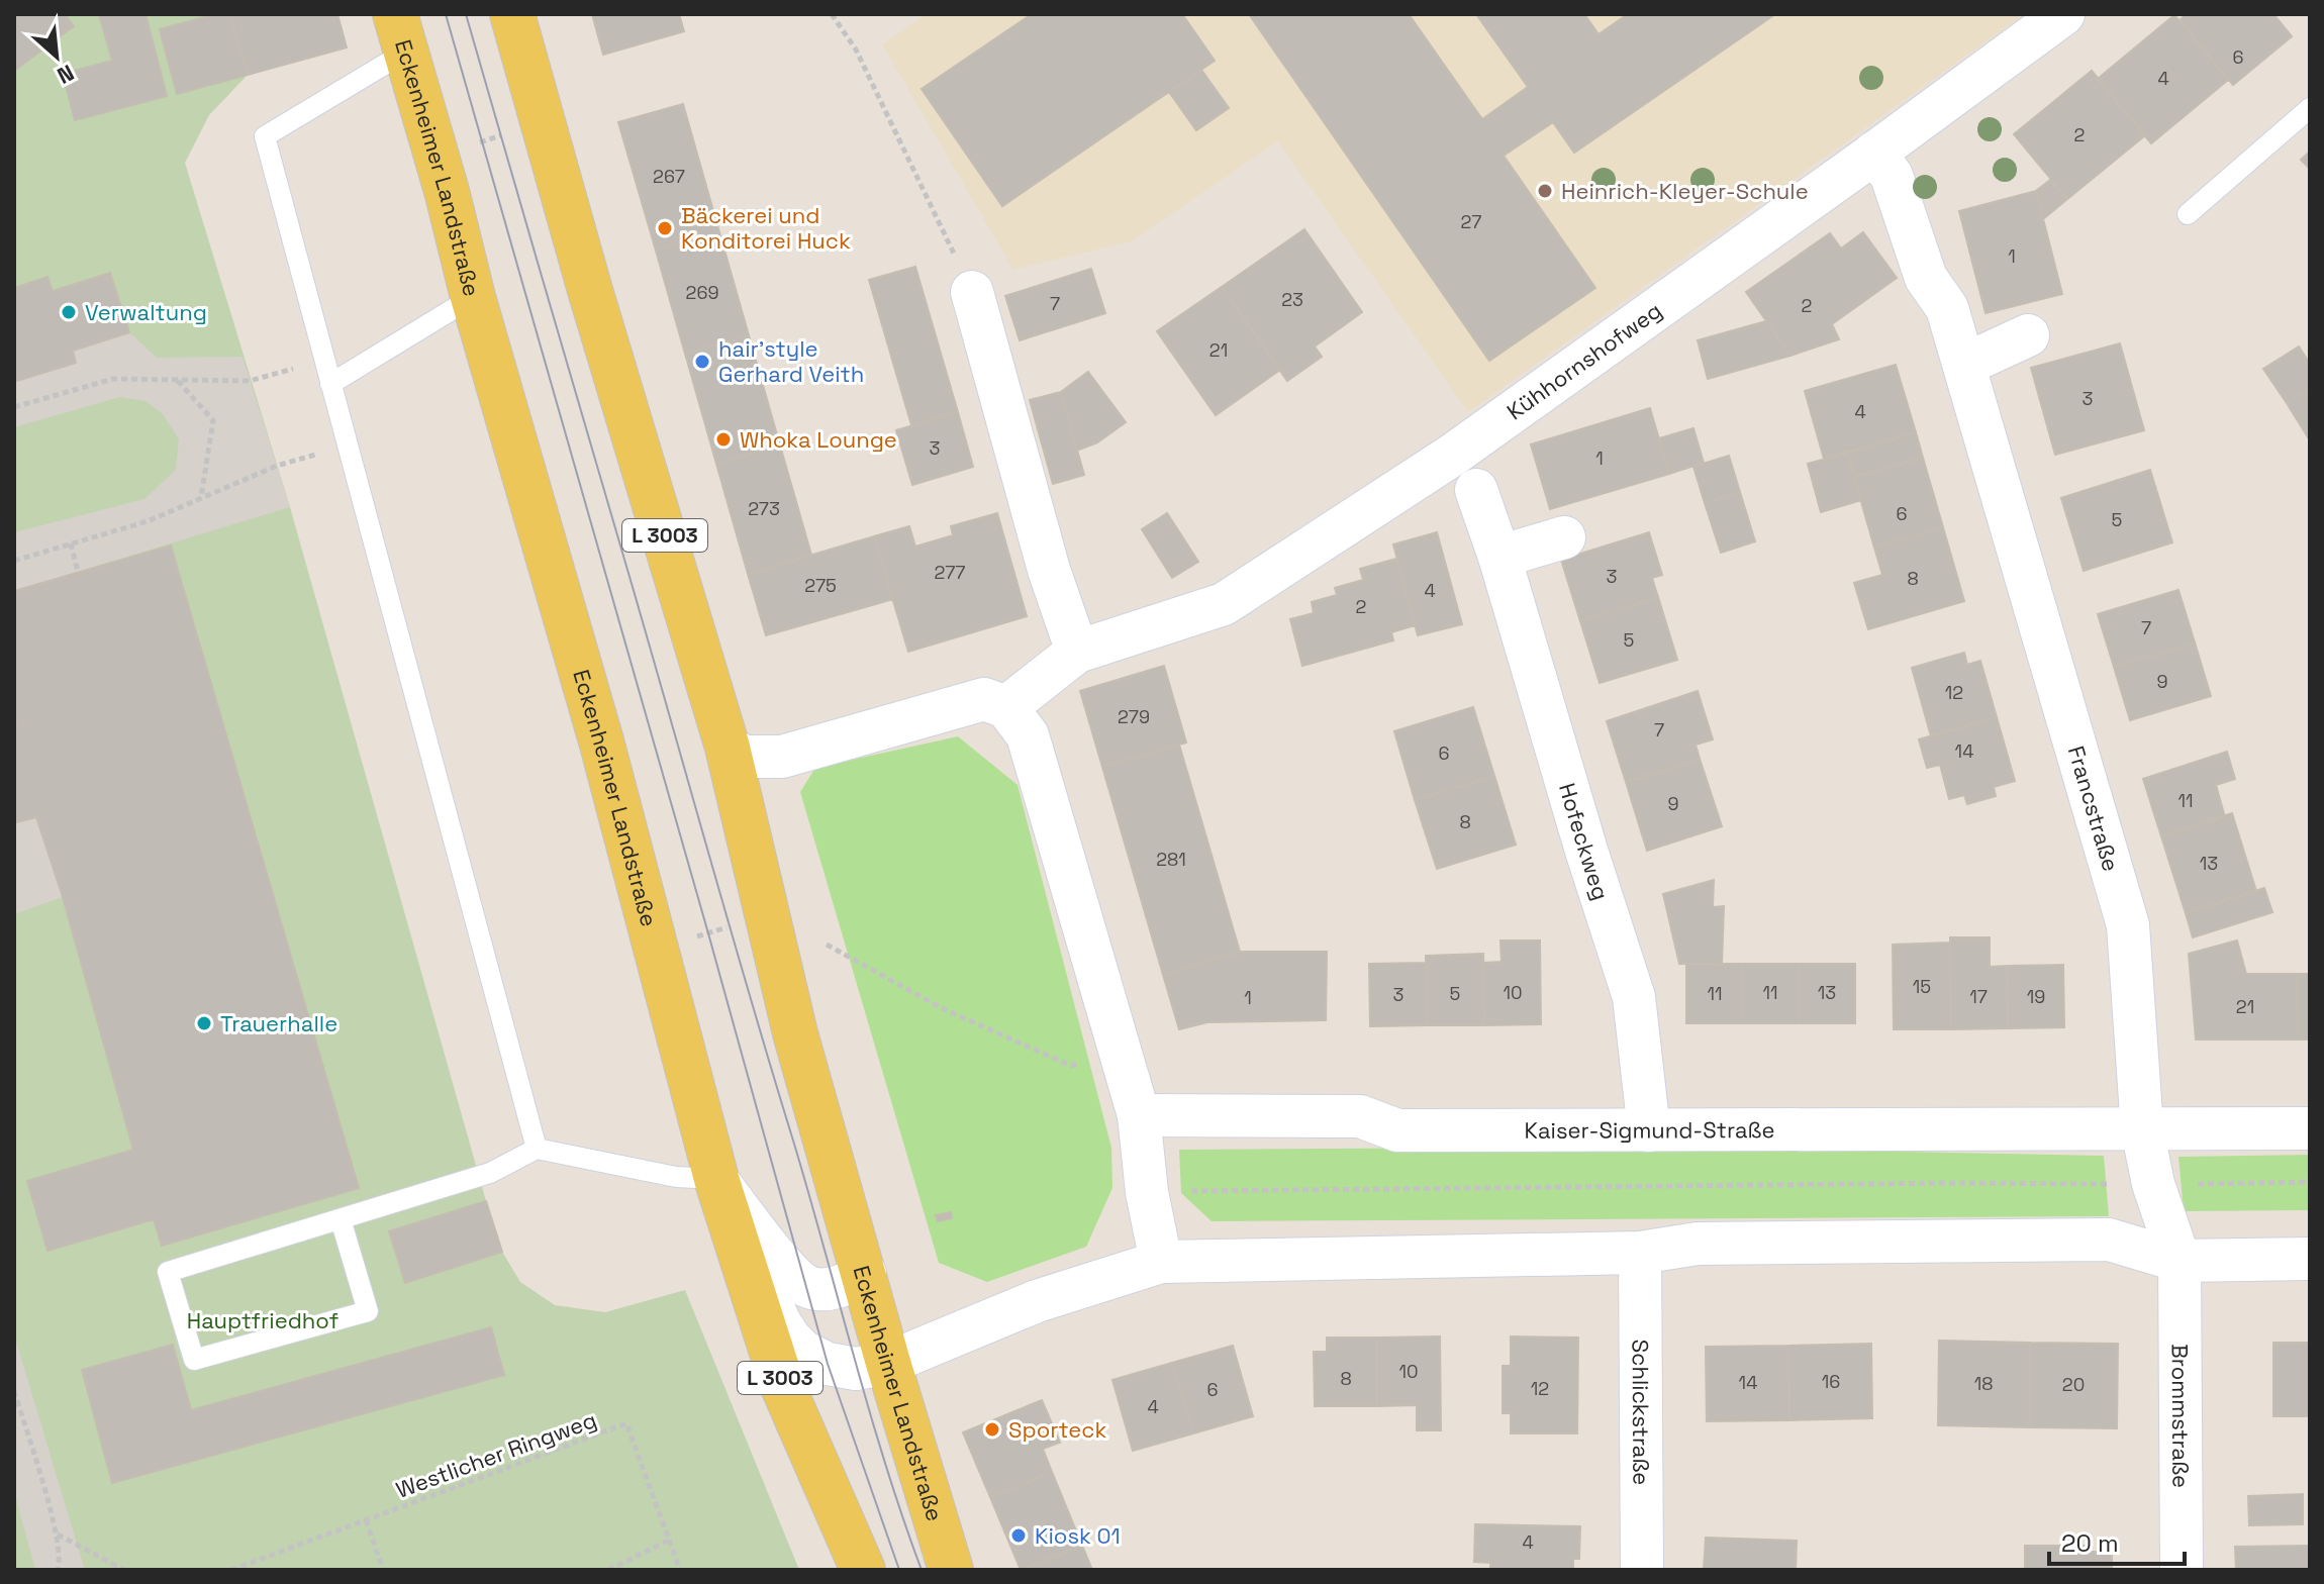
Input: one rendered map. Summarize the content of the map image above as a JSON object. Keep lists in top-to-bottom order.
{
  "streets": {
    "main road": ["Eckenheimer Landstraße", "L 3003"],
    "street": [
      "Kühhornshofweg",
      "Francstraße",
      "Hofeckweg",
      "Kaiser-Sigmund-Straße",
      "Schlickstraße",
      "Brommstraße"
    ],
    "path": ["Westlicher Ringweg"]
  },
  "crossings": [
    ["Kühhornshofweg", "Francstraße"],
    ["Francstraße", "Kaiser-Sigmund-Straße"],
    ["Francstraße", "Brommstraße"],
    ["Hofeckweg", "Kaiser-Sigmund-Straße"]
  ],
  "parks": ["Hauptfriedhof"],
  "places": [
    "Heinrich-Kleyer-Schule",
    "Bäckerei und Konditorei Huck",
    "Verwaltung",
    "hair'style Gerhard Veith",
    "Whoka Lounge",
    "Trauerhalle",
    "Sporteck",
    "Kiosk 01"
  ],
  "house_numbers": [
    "6",
    "4",
    "2",
    "267",
    "27",
    "1",
    "269",
    "23",
    "7",
    "2",
    "21",
    "3",
    "4",
    "3",
    "1",
    "273",
    "6",
    "5",
    "277",
    "3",
    "8",
    "275",
    "4",
    "2",
    "7",
    "5",
    "9",
    "12",
    "279",
    "7",
    "14",
    "6",
    "11",
    "9",
    "8",
    "281",
    "13",
    "15",
    "10",
    "11",
    "13",
    "5",
    "11",
    "3",
    "17",
    "19",
    "1",
    "21",
    "10",
    "8",
    "16",
    "14",
    "18",
    "20",
    "12",
    "6",
    "4",
    "4"
  ],
  "scale_bar": "20 m",
  "north": "bottom right"
}
